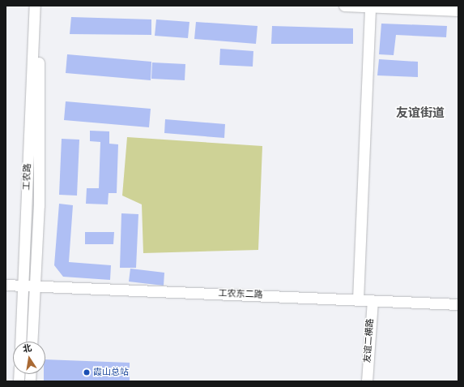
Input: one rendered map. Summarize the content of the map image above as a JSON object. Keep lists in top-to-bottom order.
{
  "streets": {
    "street": ["工农路", "工农东二路", "友谊二横路"]
  },
  "crossings": [
    ["工农路", "工农东二路"],
    ["工农东二路", "友谊二横路"]
  ],
  "districts": ["友谊街道"],
  "places": ["霞山总站"],
  "north": "top"
}
